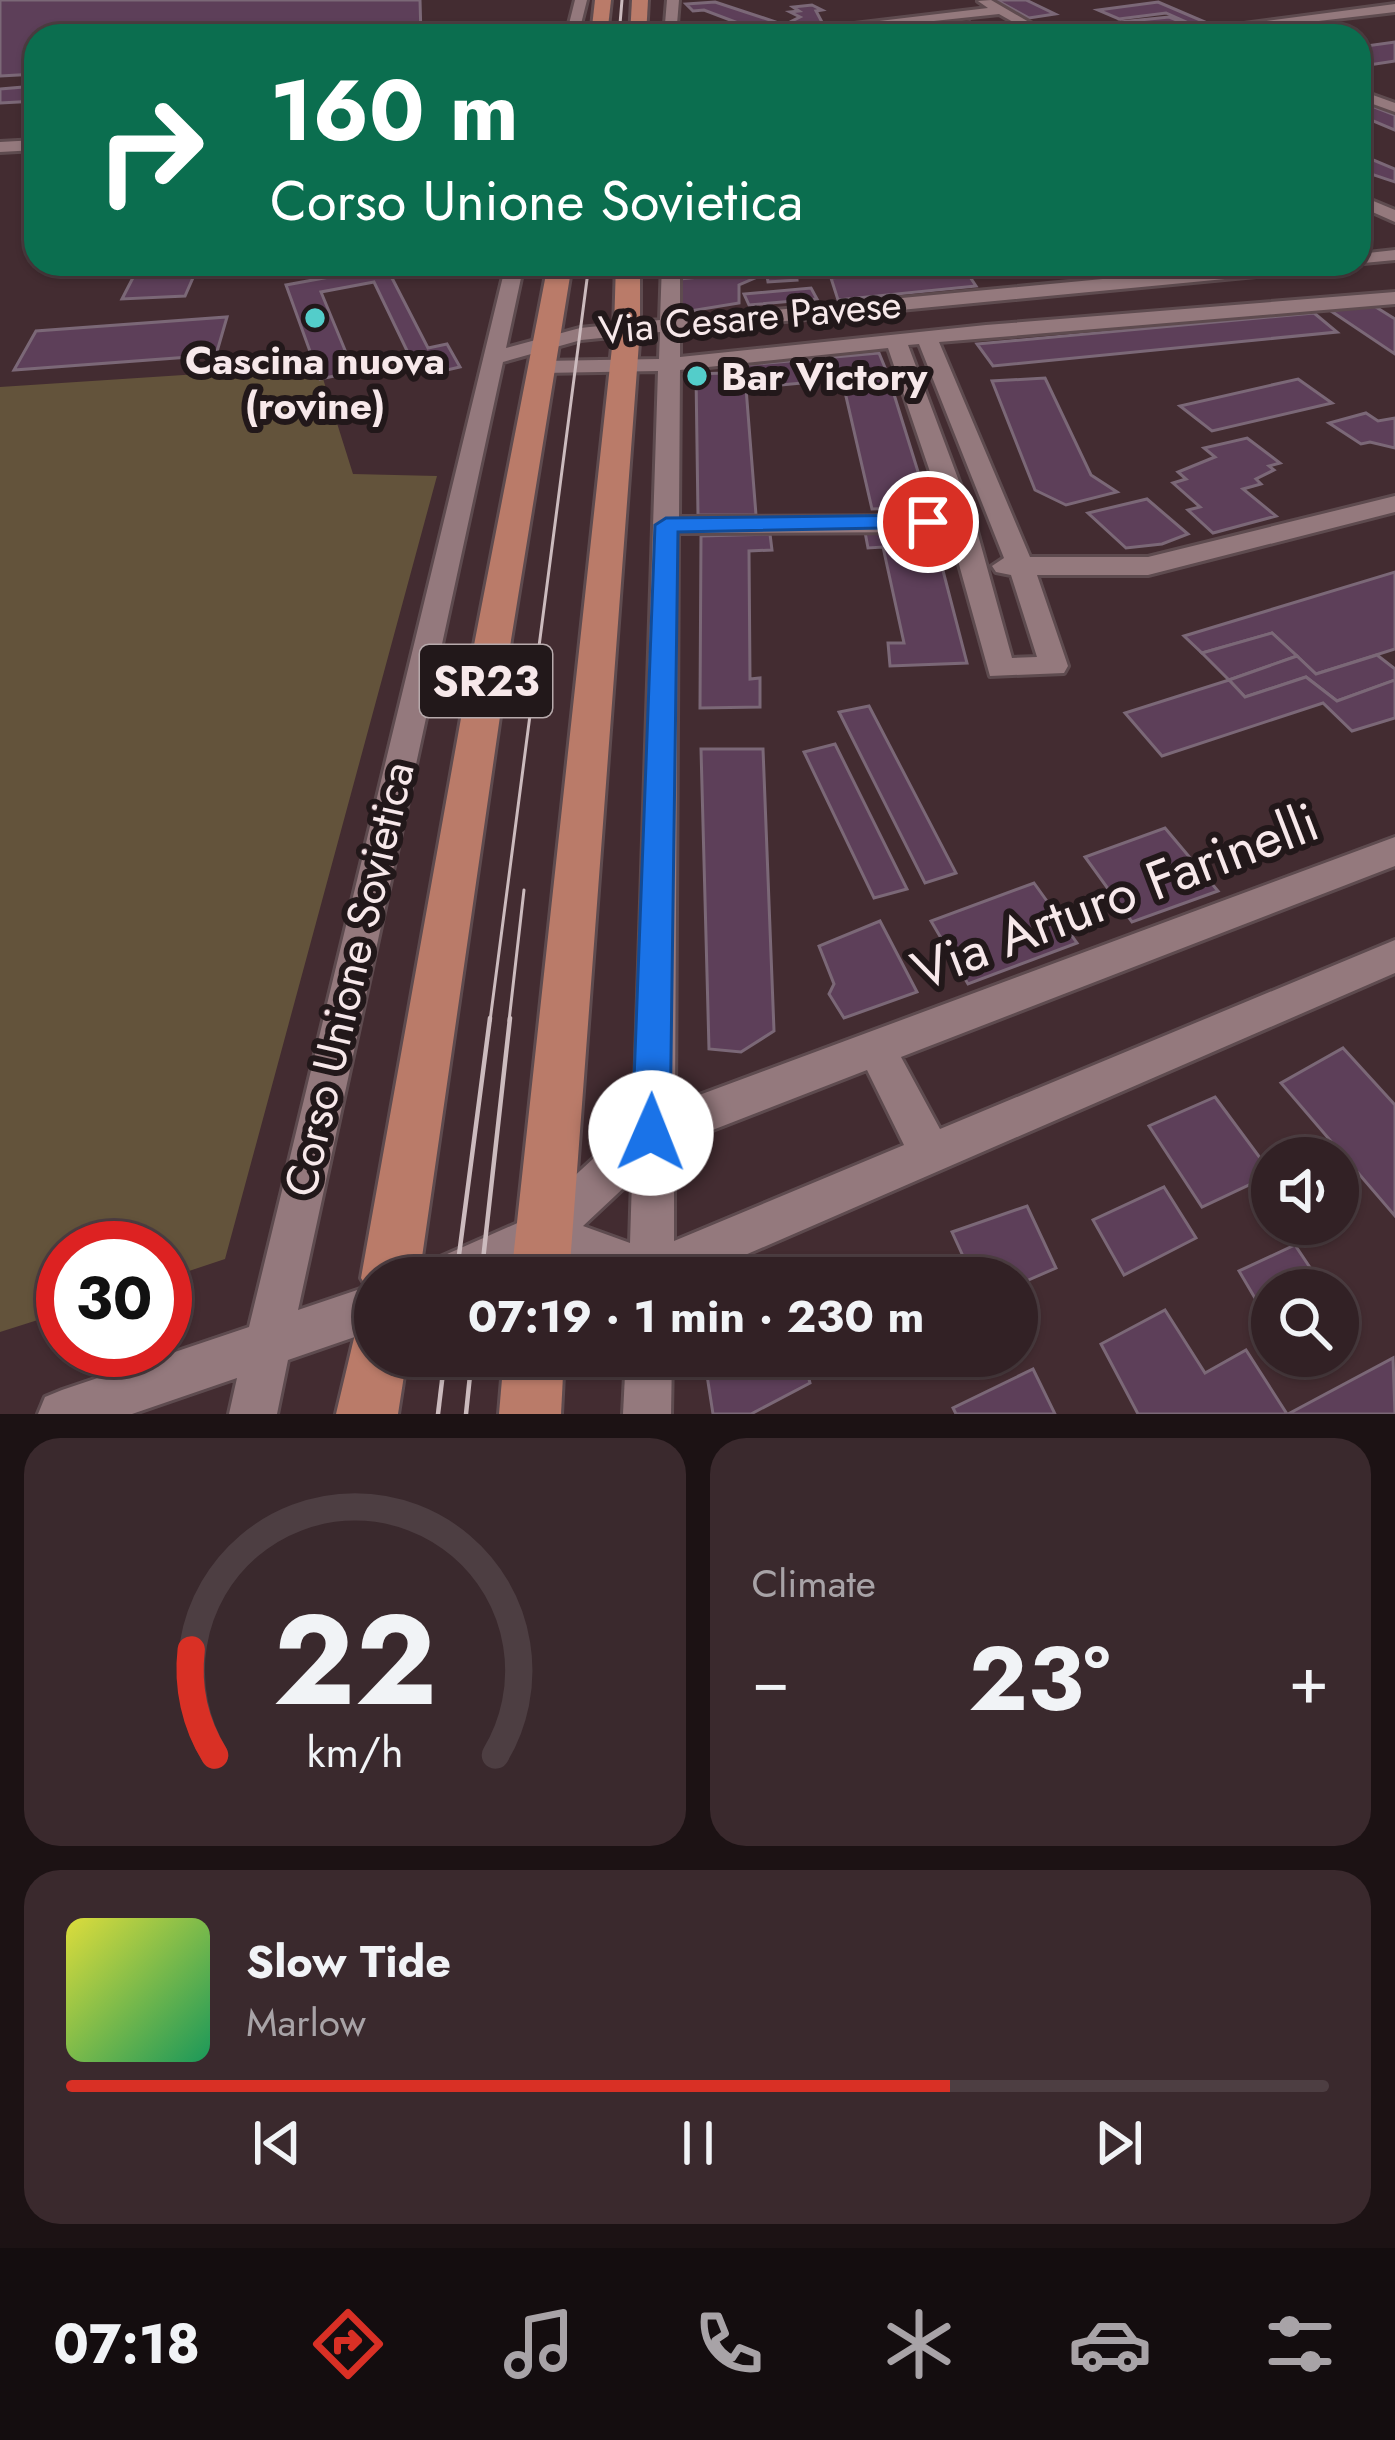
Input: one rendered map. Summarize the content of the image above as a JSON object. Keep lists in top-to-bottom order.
{
  "streets": {
    "main road": ["SR23", "Corso Unione Sovietica"],
    "street": ["Via Cesare Pavese", "Via Arturo Farinelli"]
  },
  "crossings": [
    ["Via Cesare Pavese", "SR23"],
    ["Via Cesare Pavese", "Corso Unione Sovietica"],
    ["SR23", "Via Arturo Farinelli"]
  ],
  "places": ["Cascina nuova (rovine)", "Bar Victory"],
  "page": {
    "turn": ["160 m", "Corso Unione Sovietica"],
    "limit": "30",
    "trip": "07:19 · 1 min · 230 m",
    "tile": "Climate",
    "heat": ["−", "23°", "+"],
    "song": ["Slow Tide", "Marlow"],
    "tabs": "07:18",
    "gauge": ["22", "km/h"]
  }
}
